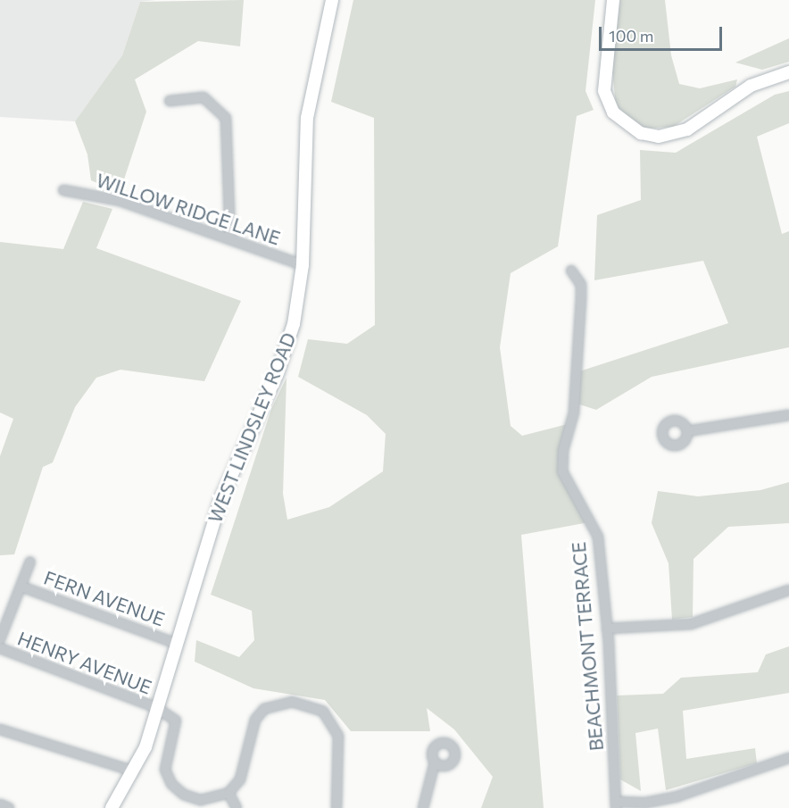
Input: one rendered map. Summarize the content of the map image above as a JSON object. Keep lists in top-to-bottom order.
{
  "streets": {
    "street": [
      "WILLOW RIDGE LANE",
      "WEST LINDSLEY ROAD",
      "FERN AVENUE",
      "BEACHMONT TERRACE",
      "HENRY AVENUE"
    ]
  },
  "crossings": [
    ["WILLOW RIDGE LANE", "WEST LINDSLEY ROAD"],
    ["WEST LINDSLEY ROAD", "FERN AVENUE"],
    ["WEST LINDSLEY ROAD", "HENRY AVENUE"]
  ],
  "scale_bar": "100 m"
}
